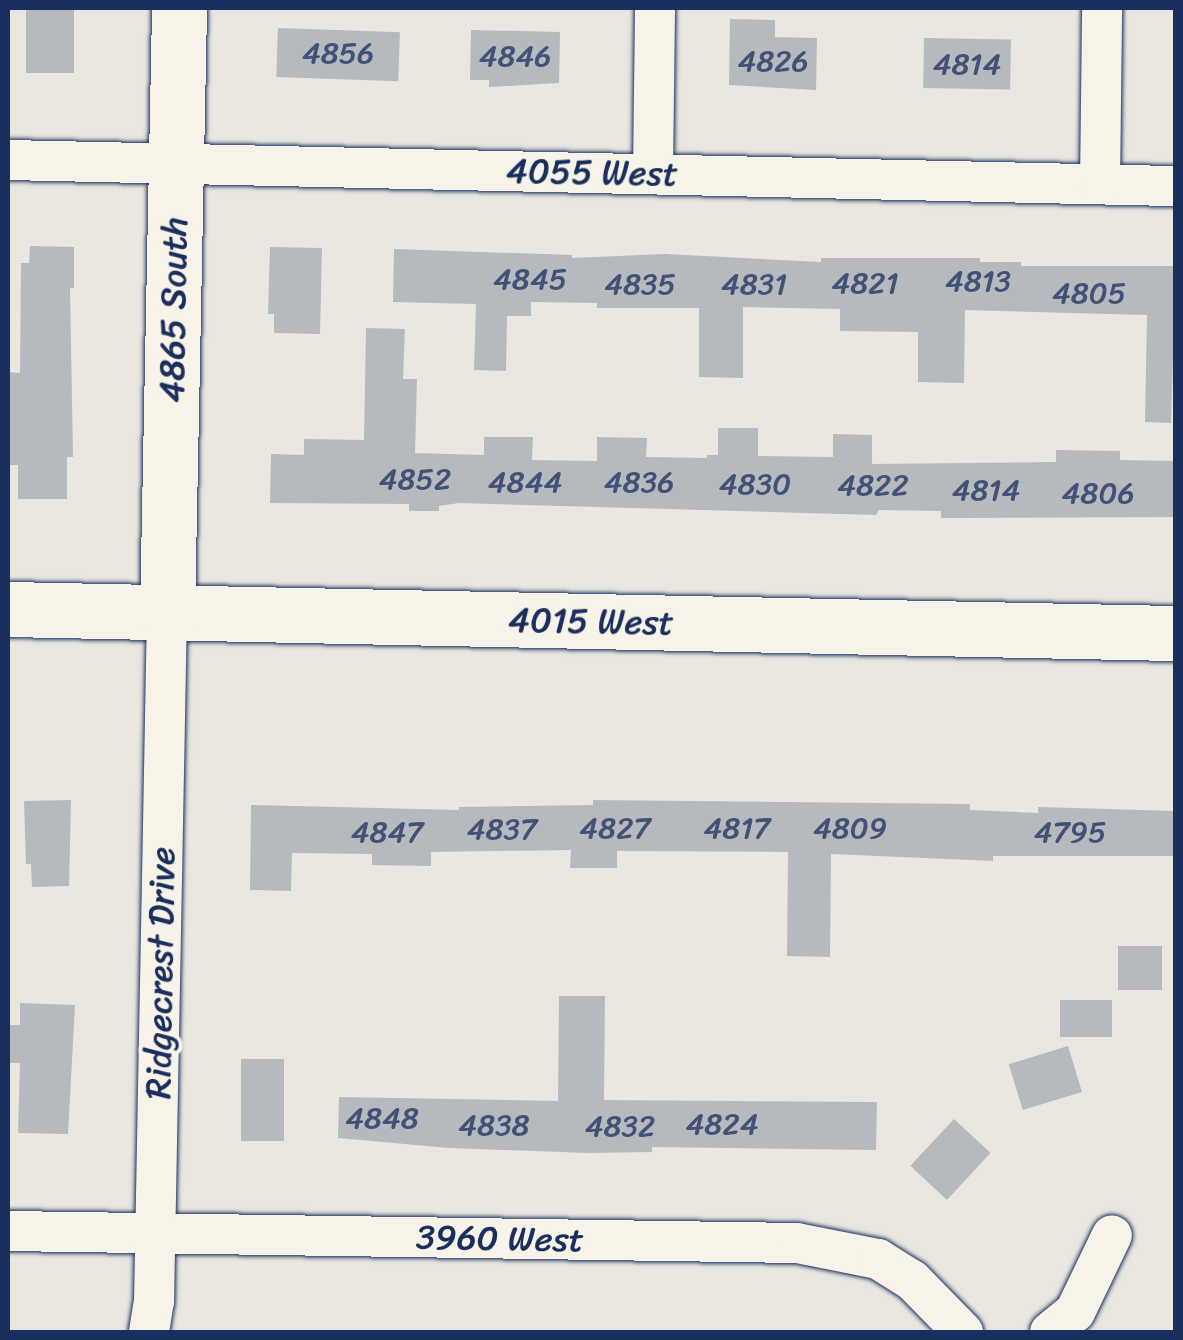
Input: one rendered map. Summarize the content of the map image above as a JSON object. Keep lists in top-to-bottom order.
{
  "streets": {
    "street": [
      "4055 West",
      "4865 South",
      "4015 West",
      "Ridgecrest Drive",
      "3960 West"
    ]
  },
  "crossings": [
    ["4055 West", "4865 South"],
    ["4865 South", "4015 West"],
    ["4865 South", "Ridgecrest Drive"],
    ["4015 West", "Ridgecrest Drive"],
    ["Ridgecrest Drive", "3960 West"]
  ],
  "house_numbers": [
    "4856",
    "4846",
    "4826",
    "4814",
    "4845",
    "4813",
    "4821",
    "4835",
    "4831",
    "4805",
    "4852",
    "4844",
    "4836",
    "4830",
    "4822",
    "4814",
    "4806",
    "4827",
    "4817",
    "4809",
    "4837",
    "4847",
    "4795",
    "4848",
    "4824",
    "4838",
    "4832"
  ]
}
